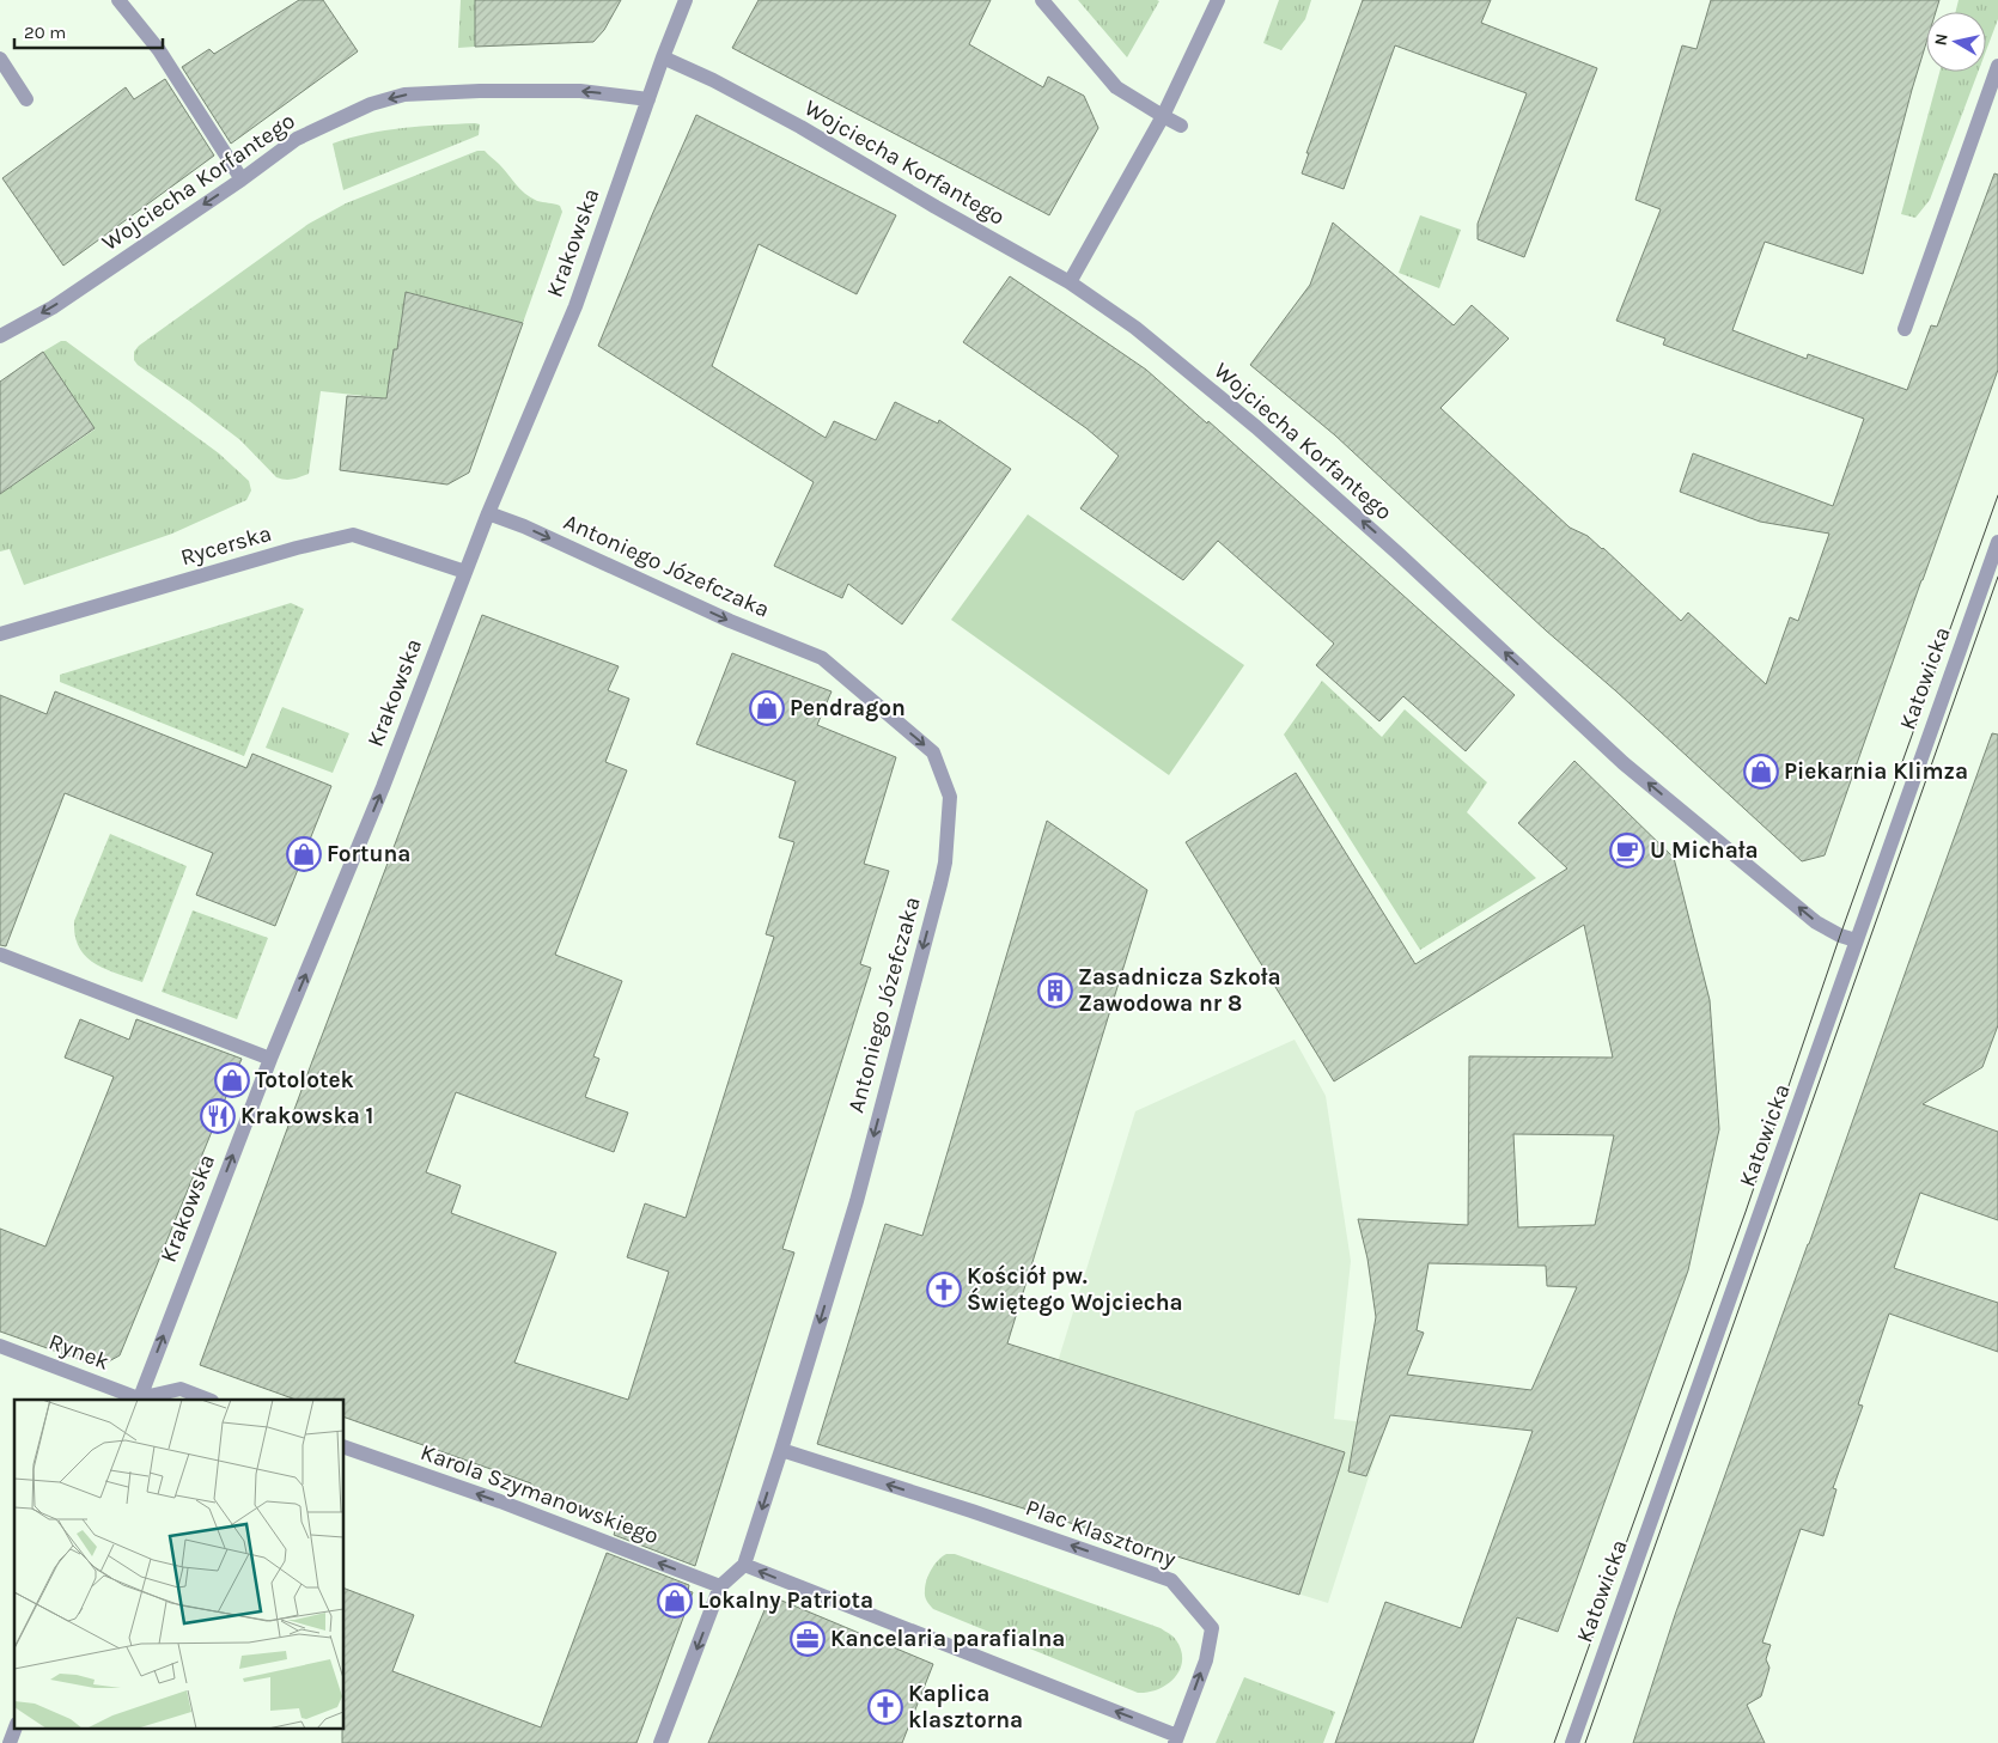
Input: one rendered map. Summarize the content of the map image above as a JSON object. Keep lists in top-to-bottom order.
{
  "streets": {
    "street": [
      "Wojciecha Korfantego",
      "Krakowska",
      "Rycerska",
      "Antoniego Józefczaka",
      "Katowicka",
      "Rynek",
      "Karola Szymanowskiego",
      "Plac Klasztorny"
    ]
  },
  "crossings": [
    ["Wojciecha Korfantego", "Krakowska"],
    ["Wojciecha Korfantego", "Katowicka"],
    ["Krakowska", "Rycerska"],
    ["Krakowska", "Antoniego Józefczaka"],
    ["Krakowska", "Rynek"],
    ["Antoniego Józefczaka", "Plac Klasztorny"]
  ],
  "one_way": [
    "Wojciecha Korfantego",
    "Krakowska",
    "Karola Szymanowskiego",
    "Plac Klasztorny"
  ],
  "places": {
    "shop": [
      "Pendragon",
      "Piekarnia Klimza",
      "Fortuna",
      "Totolotek",
      "Lokalny Patriota"
    ],
    "cafe": ["U Michała"],
    "building": ["Zasadnicza Szkoła Zawodowa nr 8"],
    "restaurant": ["Krakowska 1"],
    "church": ["Kościół pw. Świętego Wojciecha", "Kaplica klasztorna"],
    "office": ["Kancelaria parafialna"]
  },
  "scale_bar": "20 m",
  "north": "left"
}
